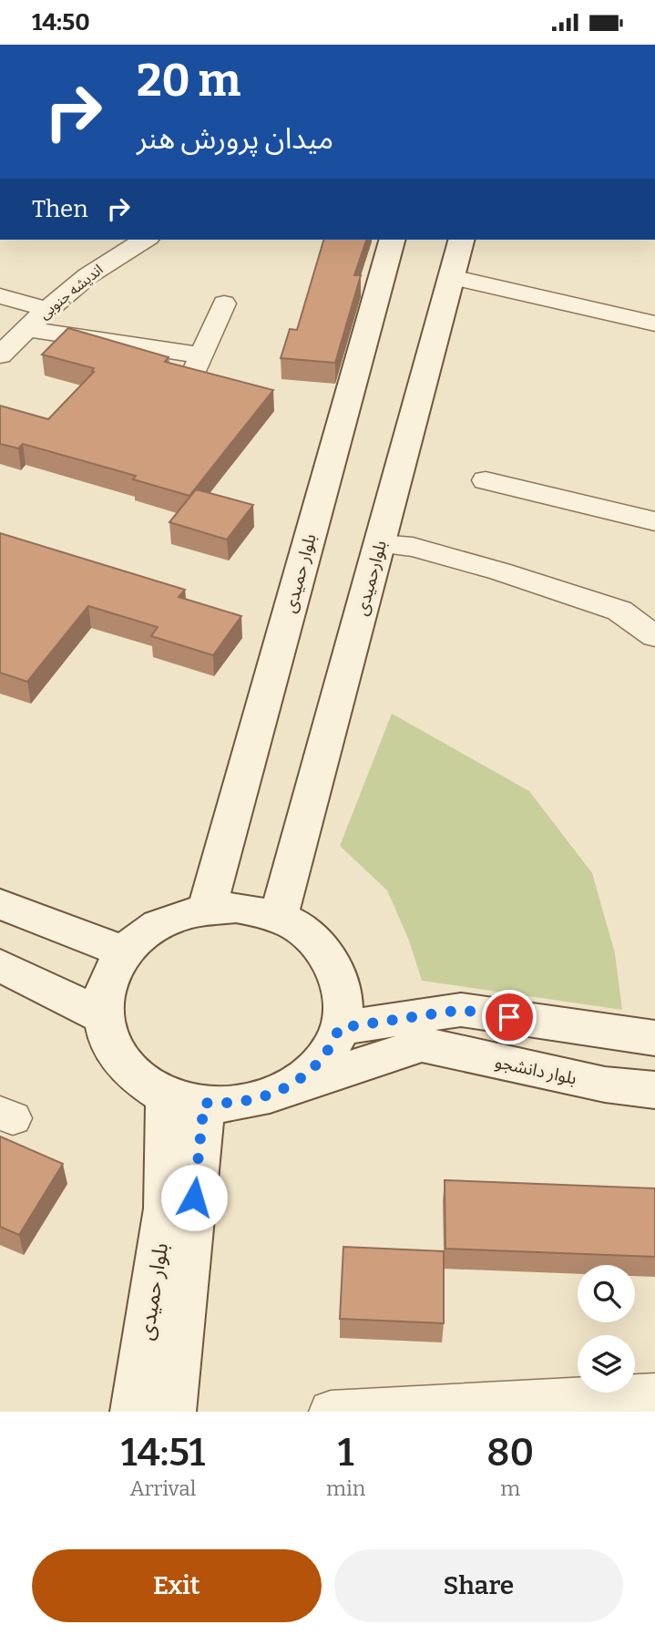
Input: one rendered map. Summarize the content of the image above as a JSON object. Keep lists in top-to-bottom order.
{
  "streets": {
    "street": [
      "اندیشه جنوبی",
      "بلوار حمیدی",
      "بلوارحمیدی",
      "بلوار دانشجو"
    ]
  },
  "crossings": [
    ["بلوار حمیدی", "بلوارحمیدی"],
    ["بلوار حمیدی", "بلوار دانشجو"],
    ["بلوارحمیدی", "بلوار دانشجو"]
  ],
  "page": {
    "status": "14:50",
    "turn": ["20 m", "میدان پرورش هنر"],
    "then": "Then",
    "eta": [
      "14:51",
      "Arrival",
      "1",
      "min",
      "80",
      "m"
    ],
    "buttons": ["Exit", "Share"]
  }
}
